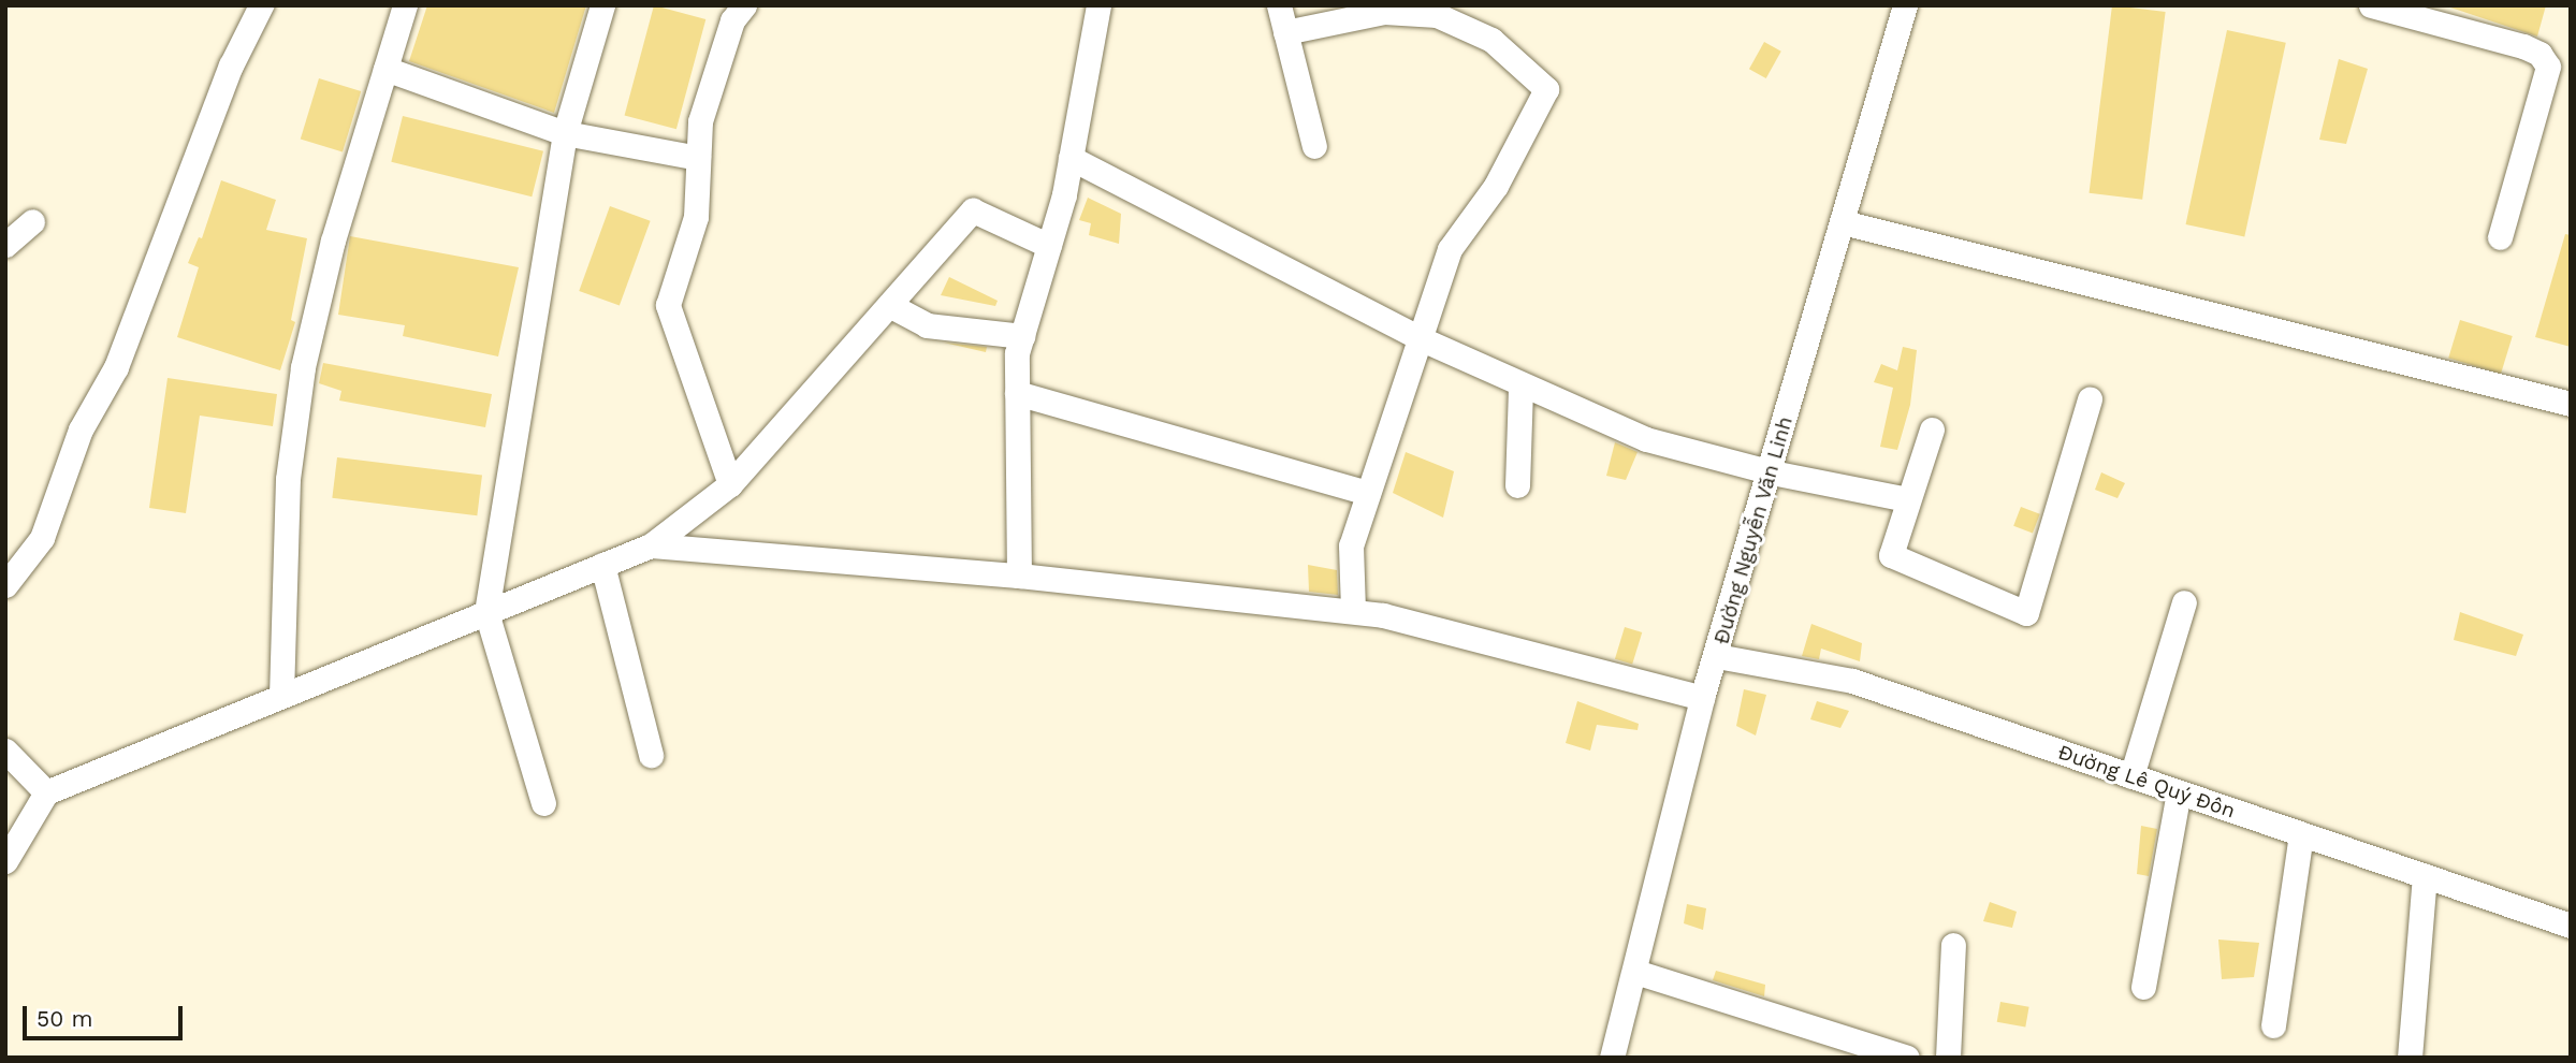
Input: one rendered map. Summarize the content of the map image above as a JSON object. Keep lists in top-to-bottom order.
{
  "streets": {
    "street": ["Đường Nguyễn Văn Linh", "Đường Lê Quý Đôn"]
  },
  "crossings": [
    ["Đường Nguyễn Văn Linh", "Đường Lê Quý Đôn"]
  ],
  "scale_bar": "50 m"
}
